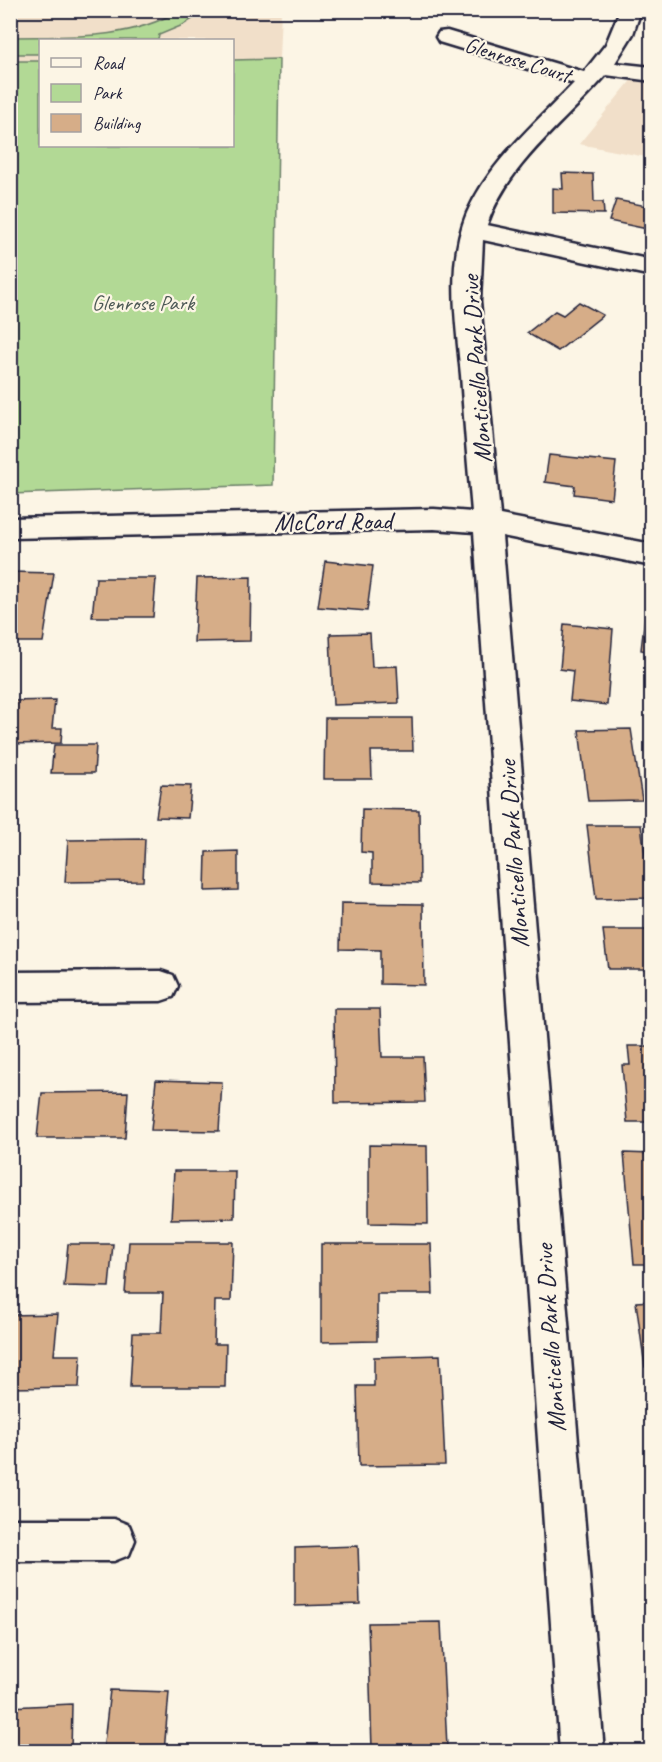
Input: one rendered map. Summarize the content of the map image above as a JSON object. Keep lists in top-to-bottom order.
{
  "streets": {
    "street": ["Glenrose Court", "Monticello Park Drive", "McCord Road"]
  },
  "crossings": [
    ["Glenrose Court", "Monticello Park Drive"],
    ["Monticello Park Drive", "McCord Road"]
  ],
  "parks": ["Glenrose Park"],
  "legend": ["Road", "Park", "Building"]
}
